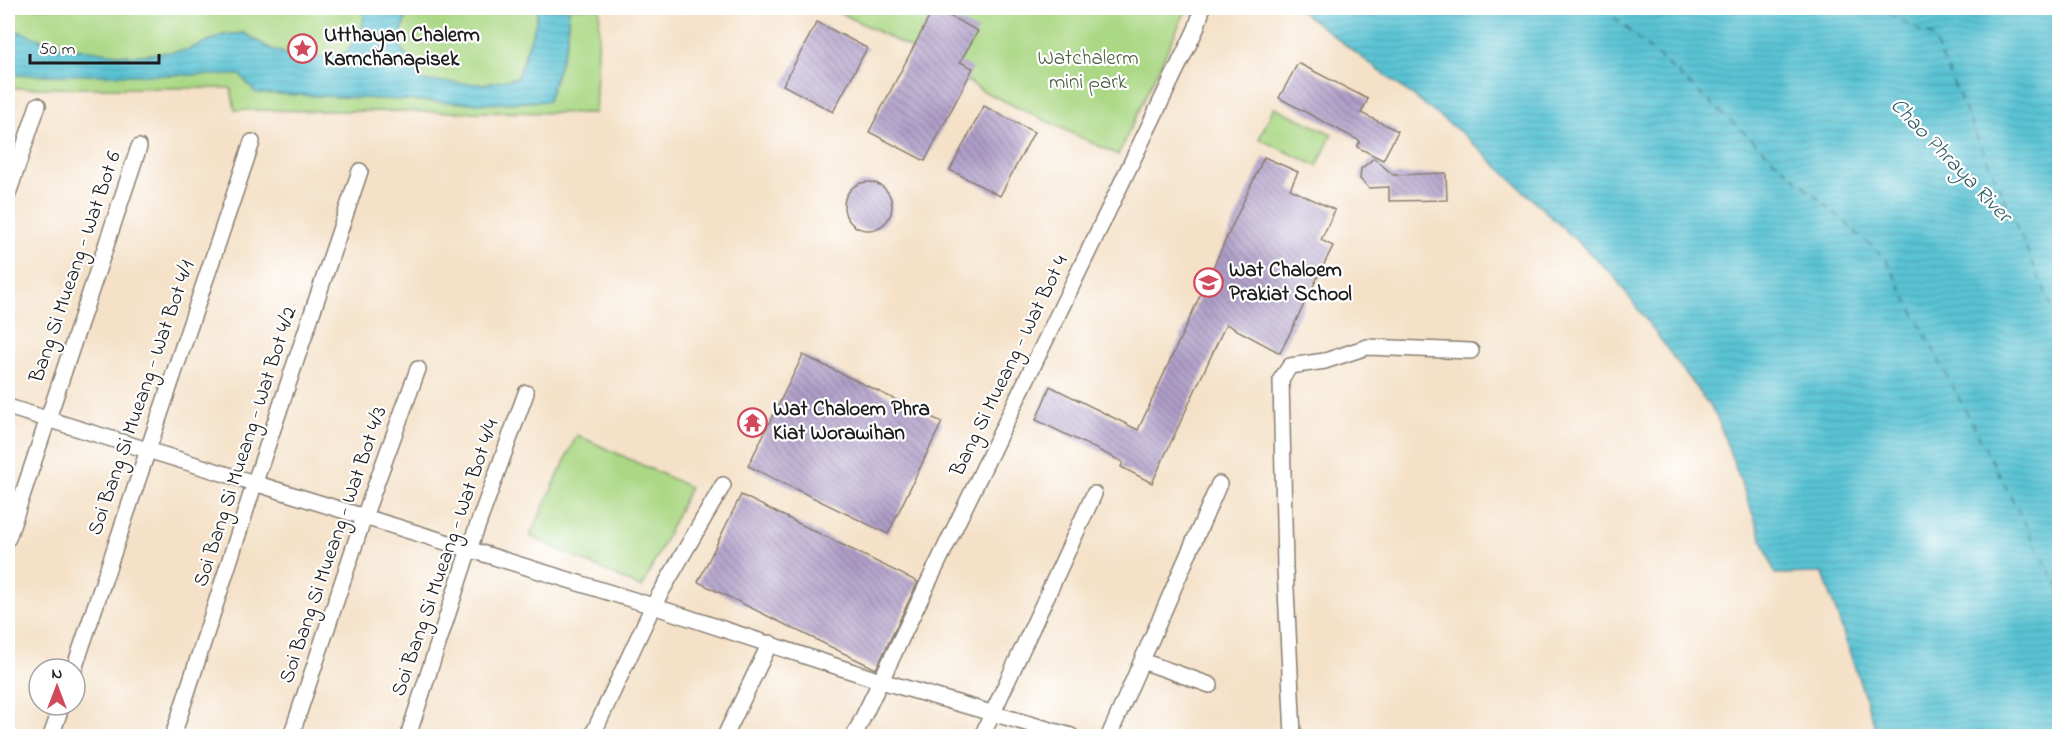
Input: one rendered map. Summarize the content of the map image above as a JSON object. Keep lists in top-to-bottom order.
{
  "streets": {
    "street": [
      "Bang Si Mueang - Wat Bot 6",
      "Bang Si Mueang - Wat Bot 4",
      "Soi Bang Si Mueang - Wat Bot 4/1",
      "Soi Bang Si Mueang - Wat Bot 4/2",
      "Soi Bang Si Mueang - Wat Bot 4/3",
      "Soi Bang Si Mueang - Wat Bot 4/4"
    ]
  },
  "water": ["Chao Phraya River"],
  "parks": ["Watchalerm mini park"],
  "places": {
    "place": ["Utthayan Chalerm Karnchanapisek"],
    "school or university": ["Wat Chaloem Prakiat School"],
    "temple": ["Wat Chaloem Phra Kiat Worawihan"]
  },
  "scale_bar": "50 m",
  "north": "top"
}
